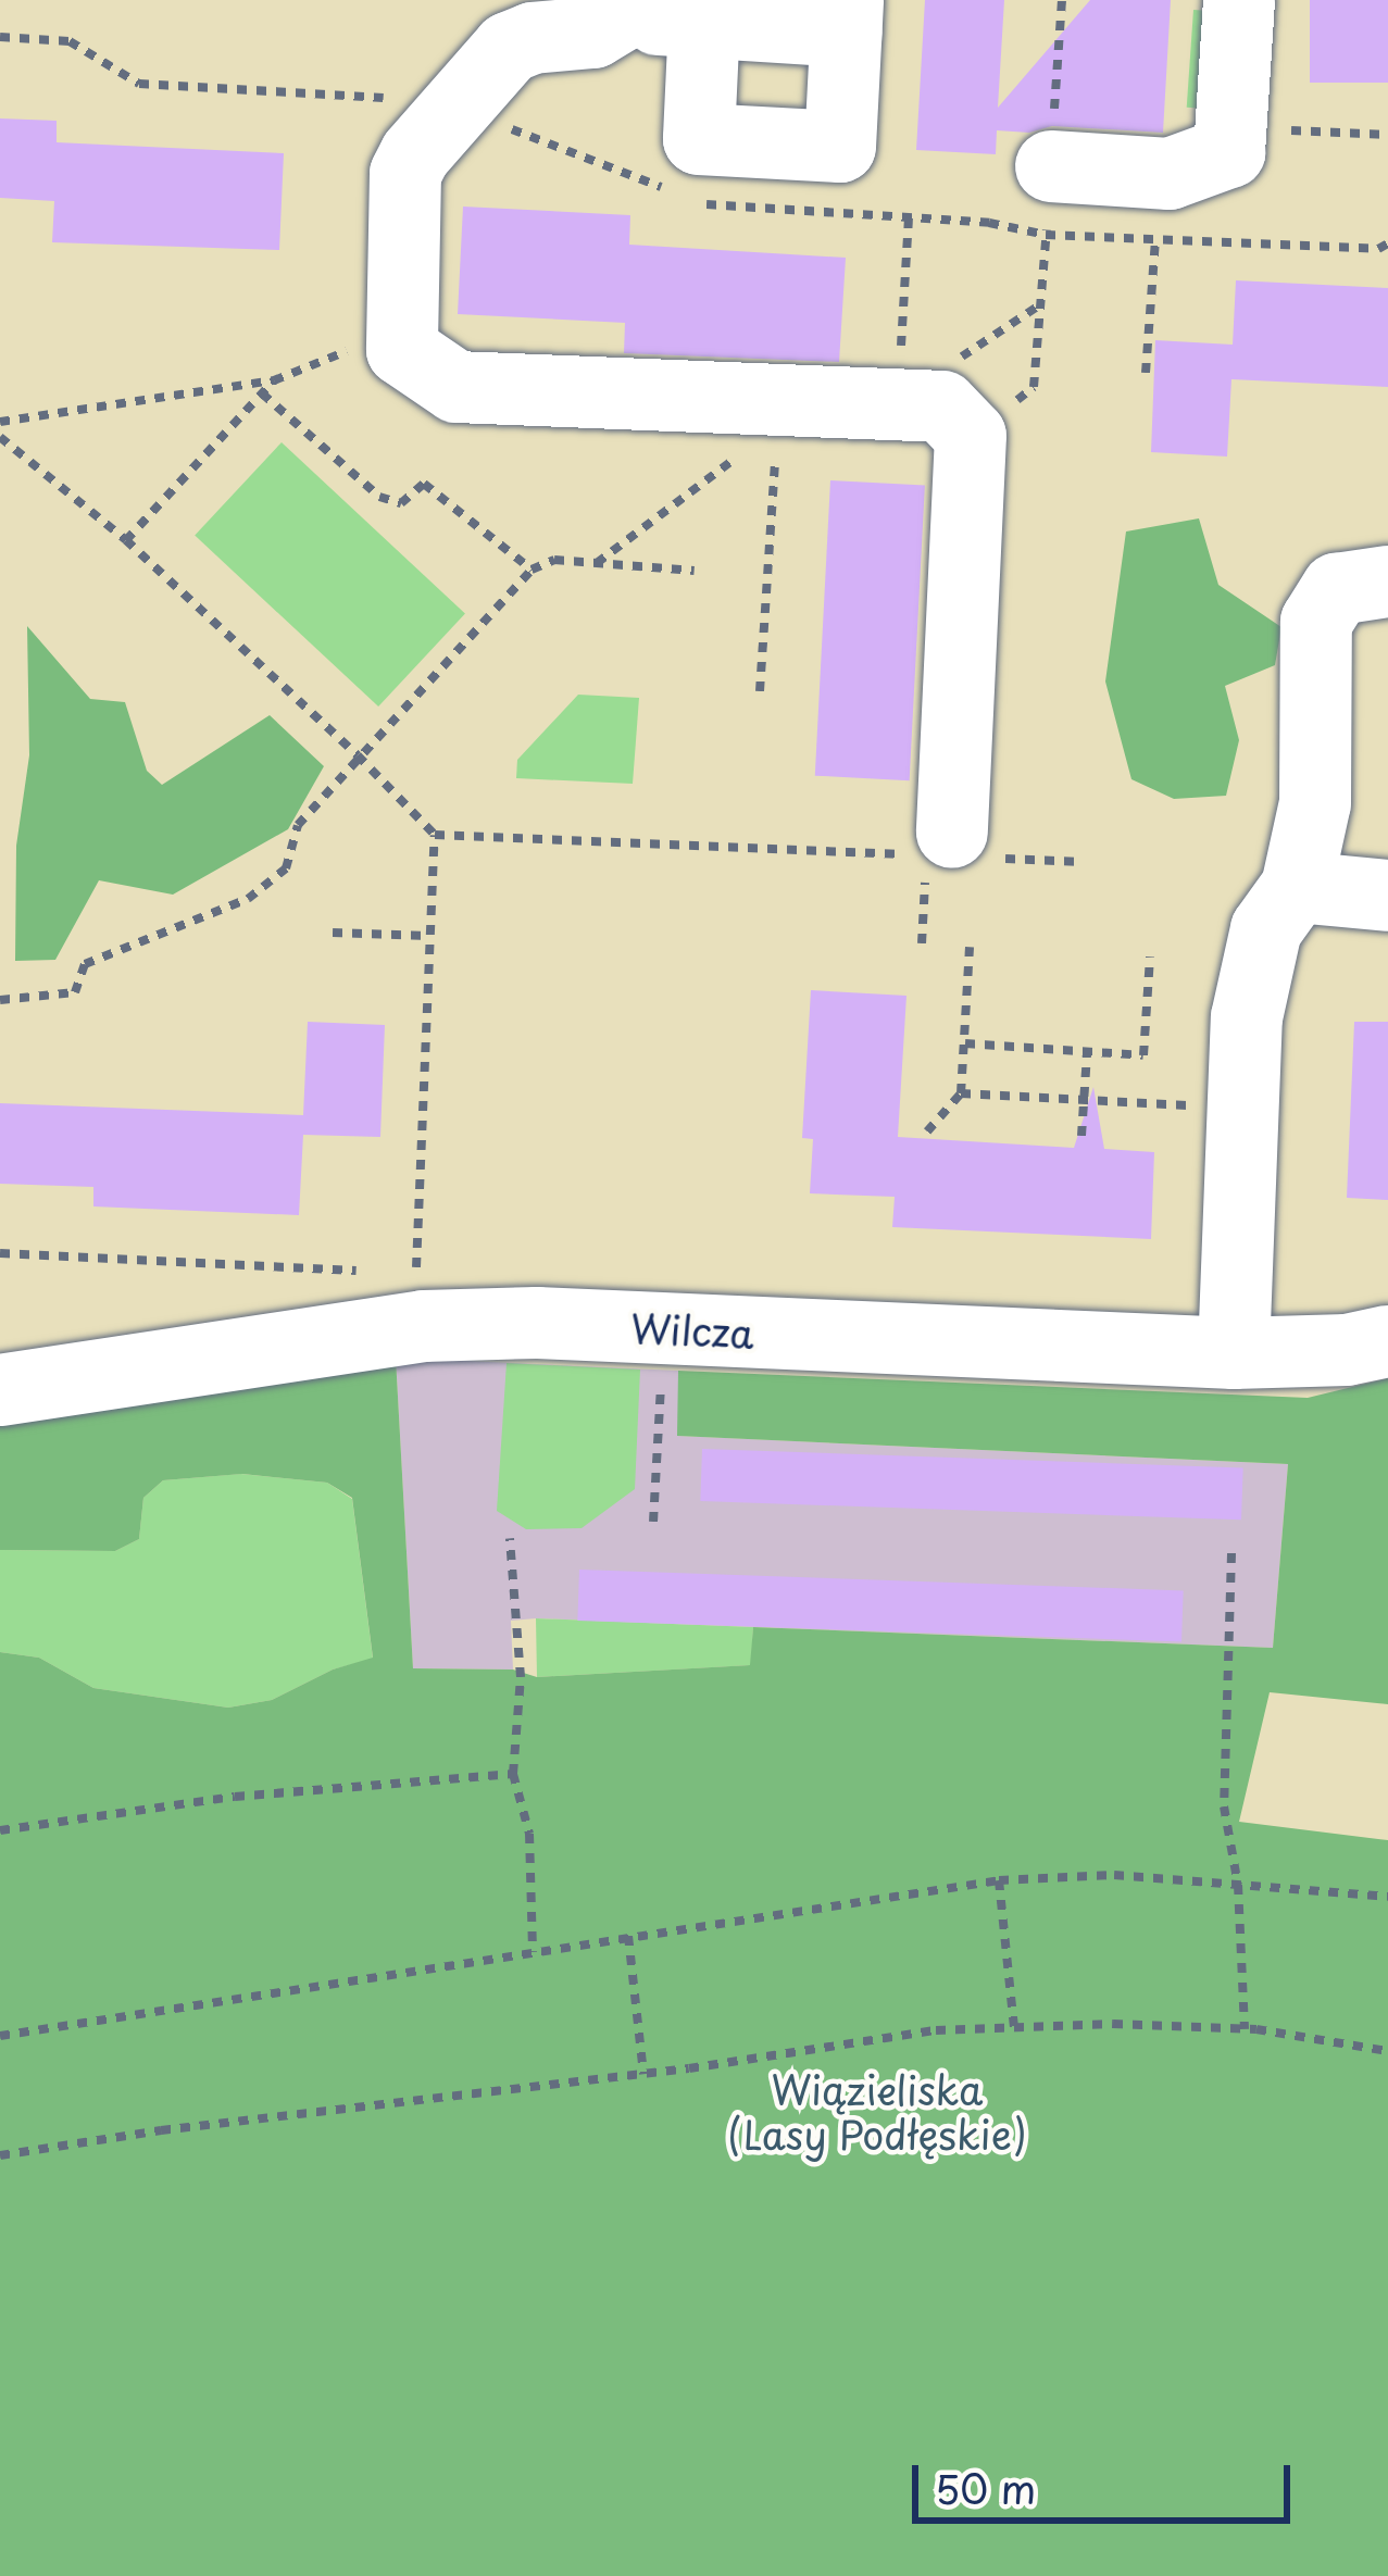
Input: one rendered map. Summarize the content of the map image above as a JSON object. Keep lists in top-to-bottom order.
{
  "streets": {
    "street": ["Wilcza"]
  },
  "parks": ["Wiązieliska (Lasy Podłęskie)"],
  "scale_bar": "50 m"
}
